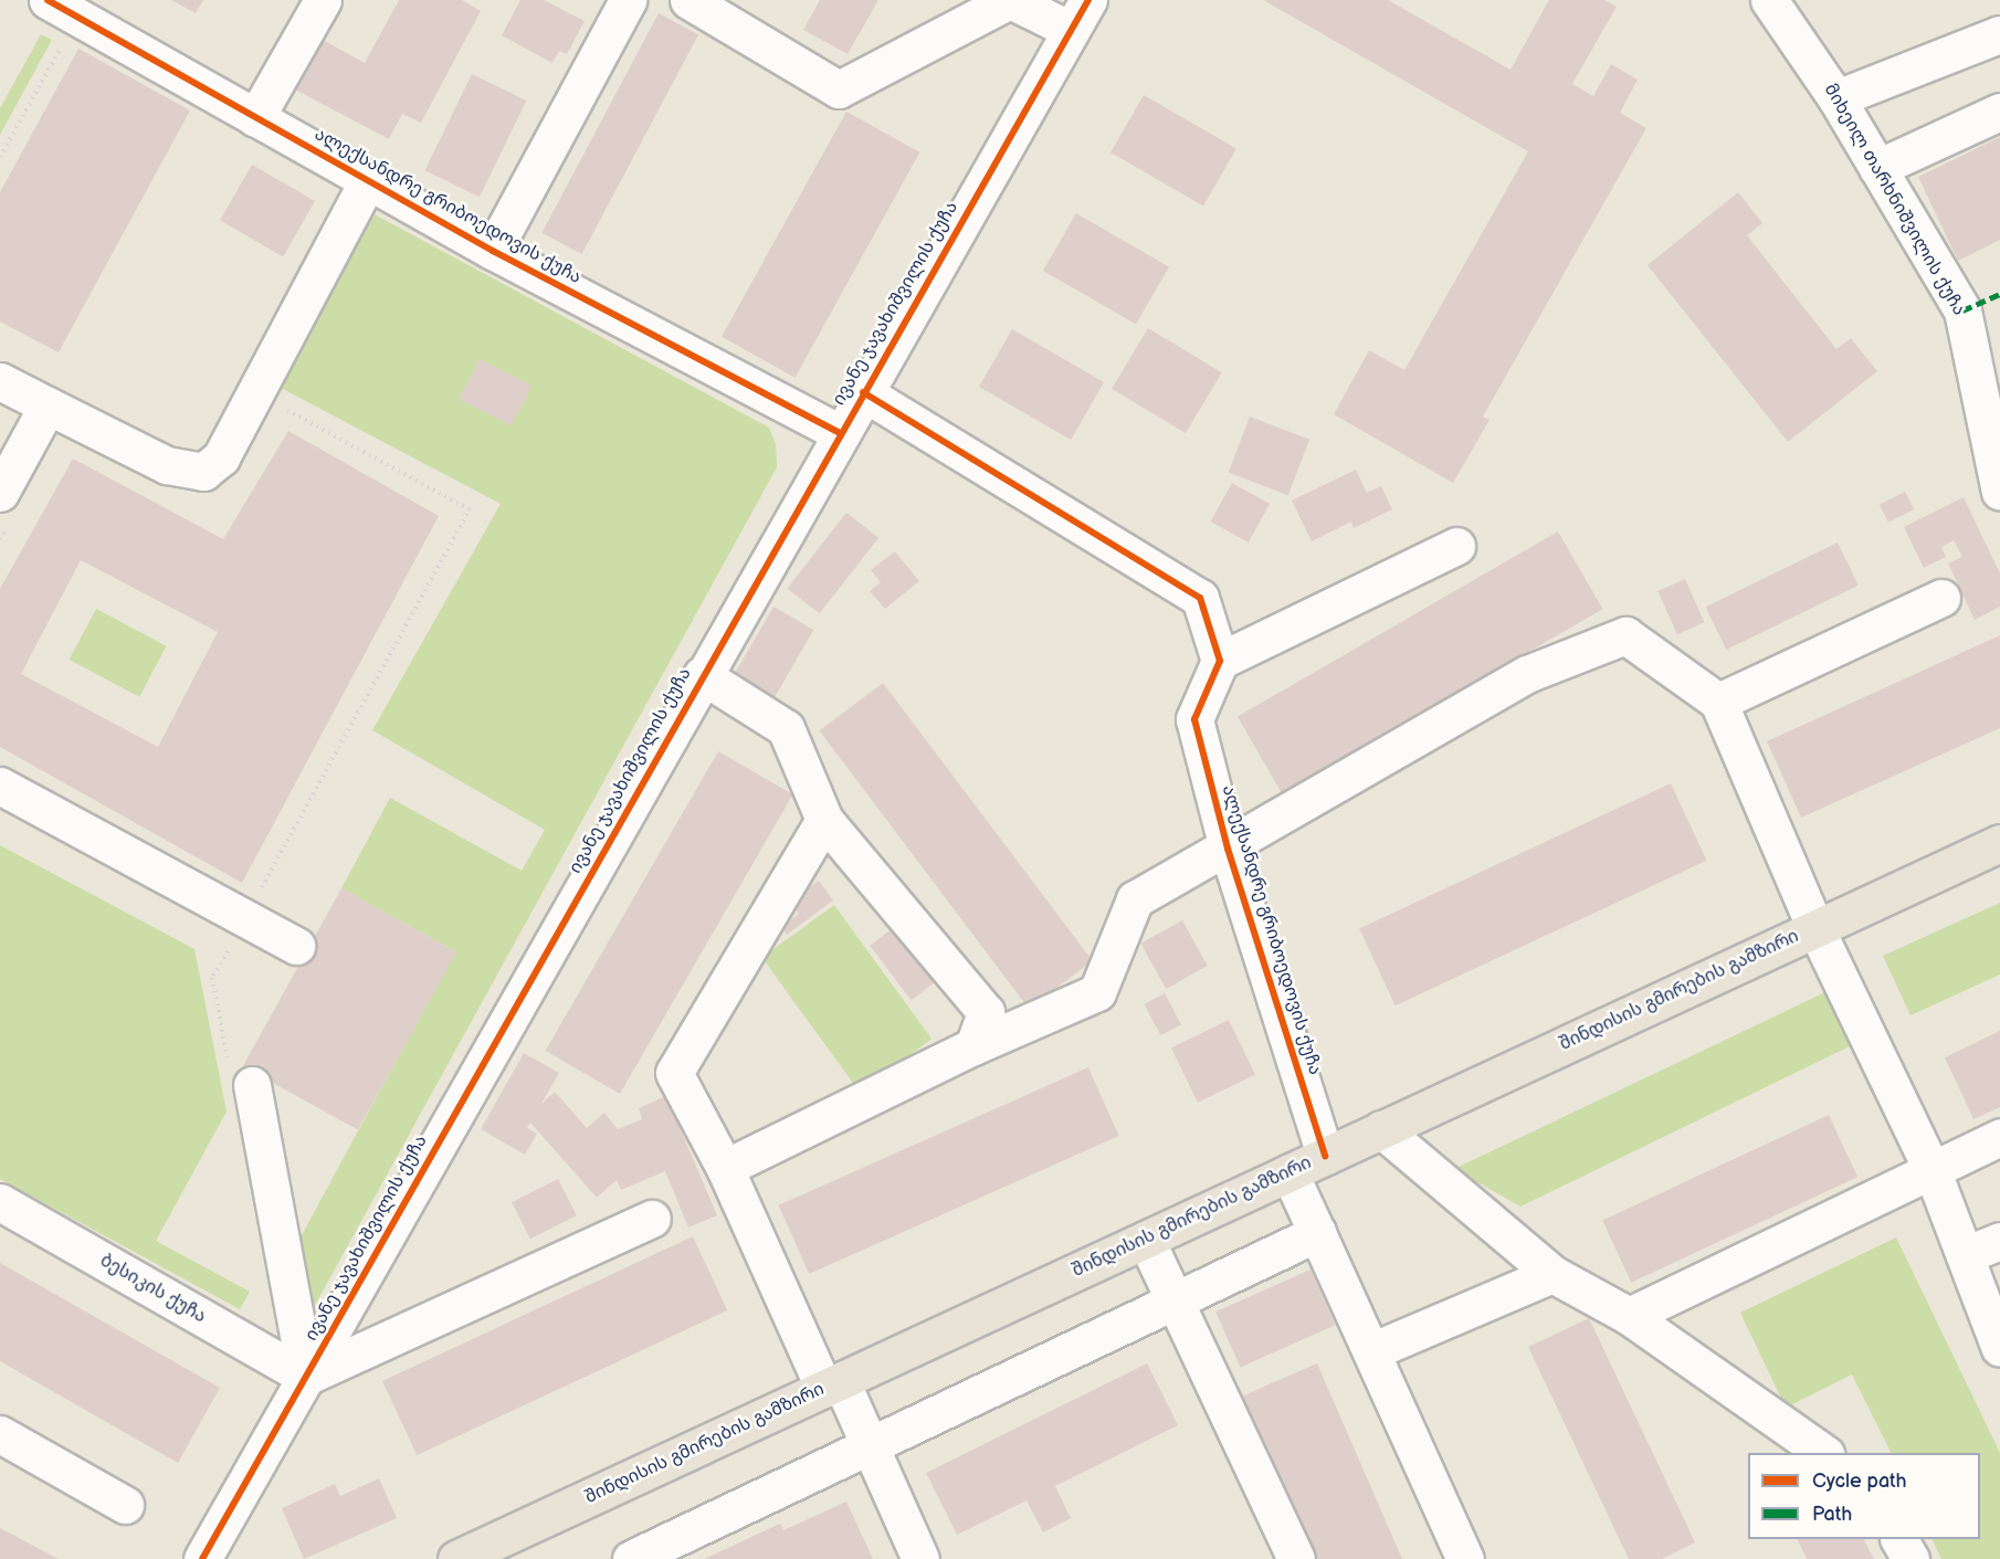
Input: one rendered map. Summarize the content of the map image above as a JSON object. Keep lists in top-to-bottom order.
{
  "streets": {
    "main road": ["შინდისის გმირების გამზირი"],
    "street": [
      "მიხეილ თარხნიშვილის ქუჩა",
      "ალექსანდრე გრიბოედოვის ქუჩა",
      "ივანე ჯავახიშვილის ქუჩა",
      "ბესიკის ქუჩა"
    ]
  },
  "crossings": [
    ["ალექსანდრე გრიბოედოვის ქუჩა", "ივანე ჯავახიშვილის ქუჩა"],
    ["ალექსანდრე გრიბოედოვის ქუჩა", "შინდისის გმირების გამზირი"],
    ["ივანე ჯავახიშვილის ქუჩა", "ბესიკის ქუჩა"]
  ],
  "legend": ["Cycle path", "Path"]
}
